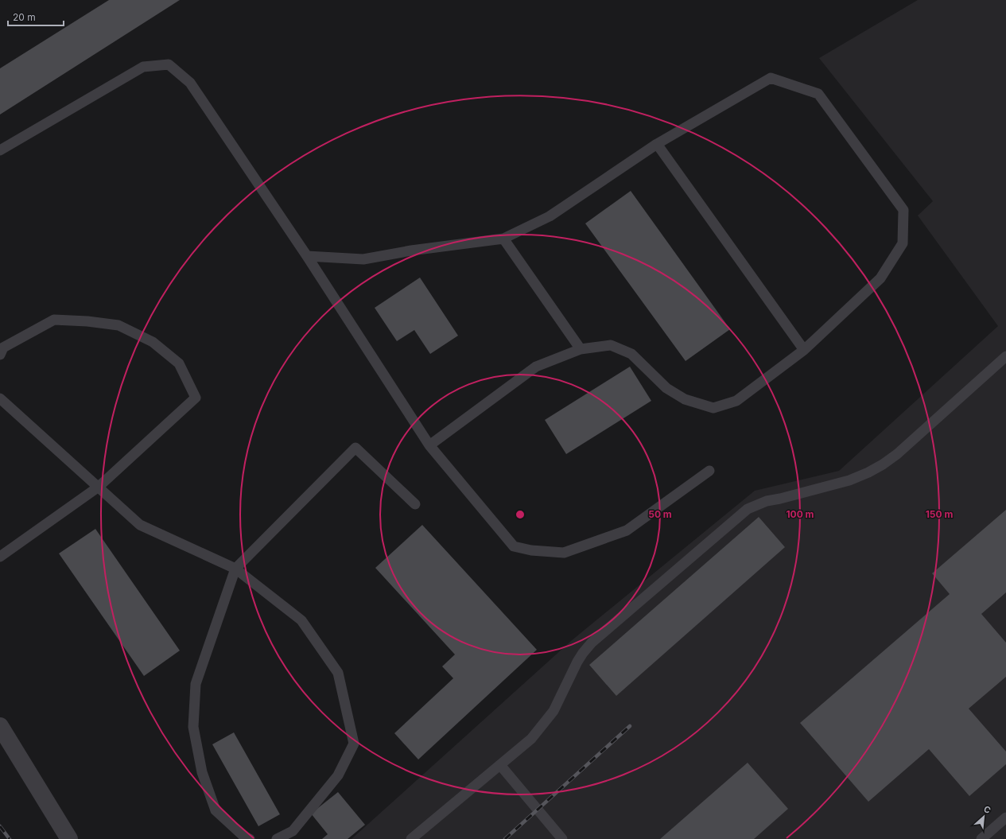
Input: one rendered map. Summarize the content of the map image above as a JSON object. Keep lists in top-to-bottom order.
{
  "scale_bar": "20 m",
  "north": "top right",
  "rings": ["50 m", "100 m", "150 m"]
}
